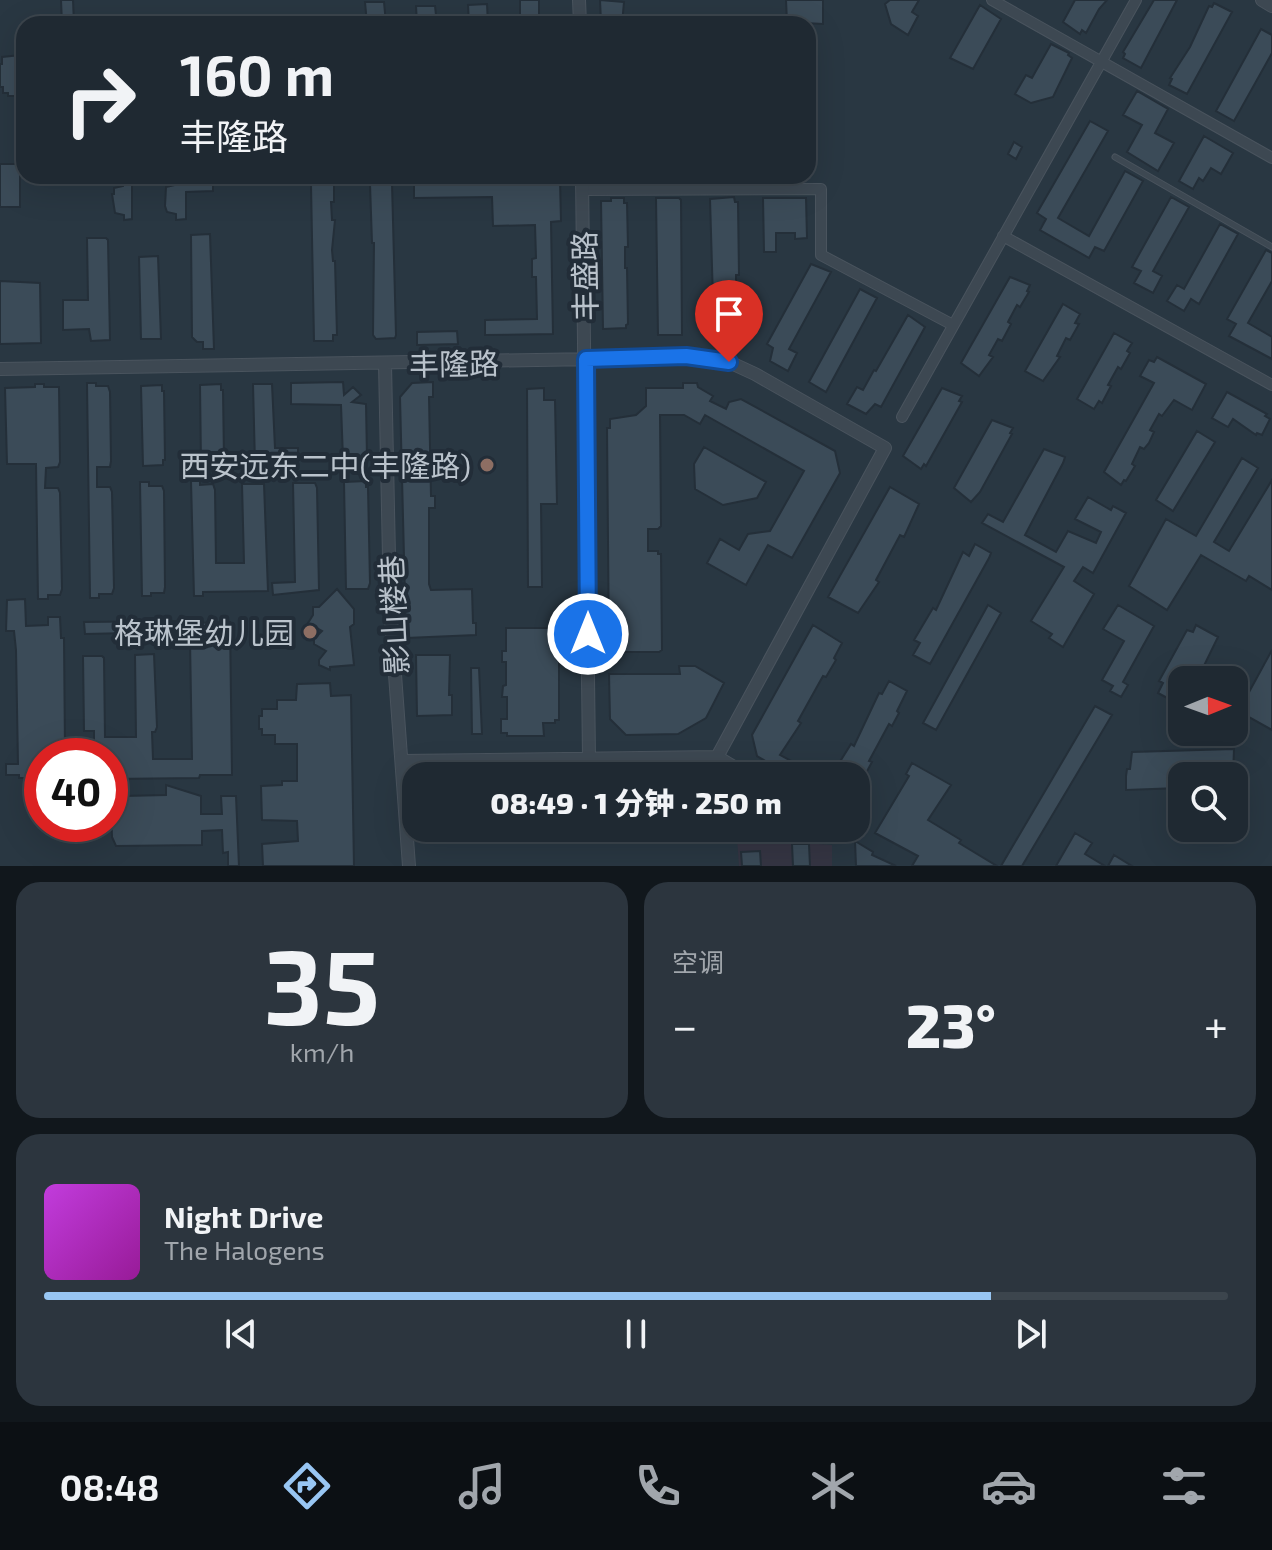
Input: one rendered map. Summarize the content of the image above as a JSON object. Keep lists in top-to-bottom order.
{
  "streets": {
    "street": ["丰盛路", "丰隆路", "影山楼巷"]
  },
  "crossings": [
    ["丰盛路", "丰隆路"],
    ["丰隆路", "影山楼巷"]
  ],
  "places": ["西安远东二中(丰隆路)", "格琳堡幼儿园"],
  "north": "right",
  "page": {
    "turn": ["160 m", "丰隆路"],
    "limit": "40",
    "trip": "08:49 · 1 分钟 · 250 m",
    "tile": [
      ["35", "km/h"],
      "空调"
    ],
    "heat": ["−", "23°", "+"],
    "song": ["Night Drive", "The Halogens"],
    "tabs": "08:48"
  }
}
